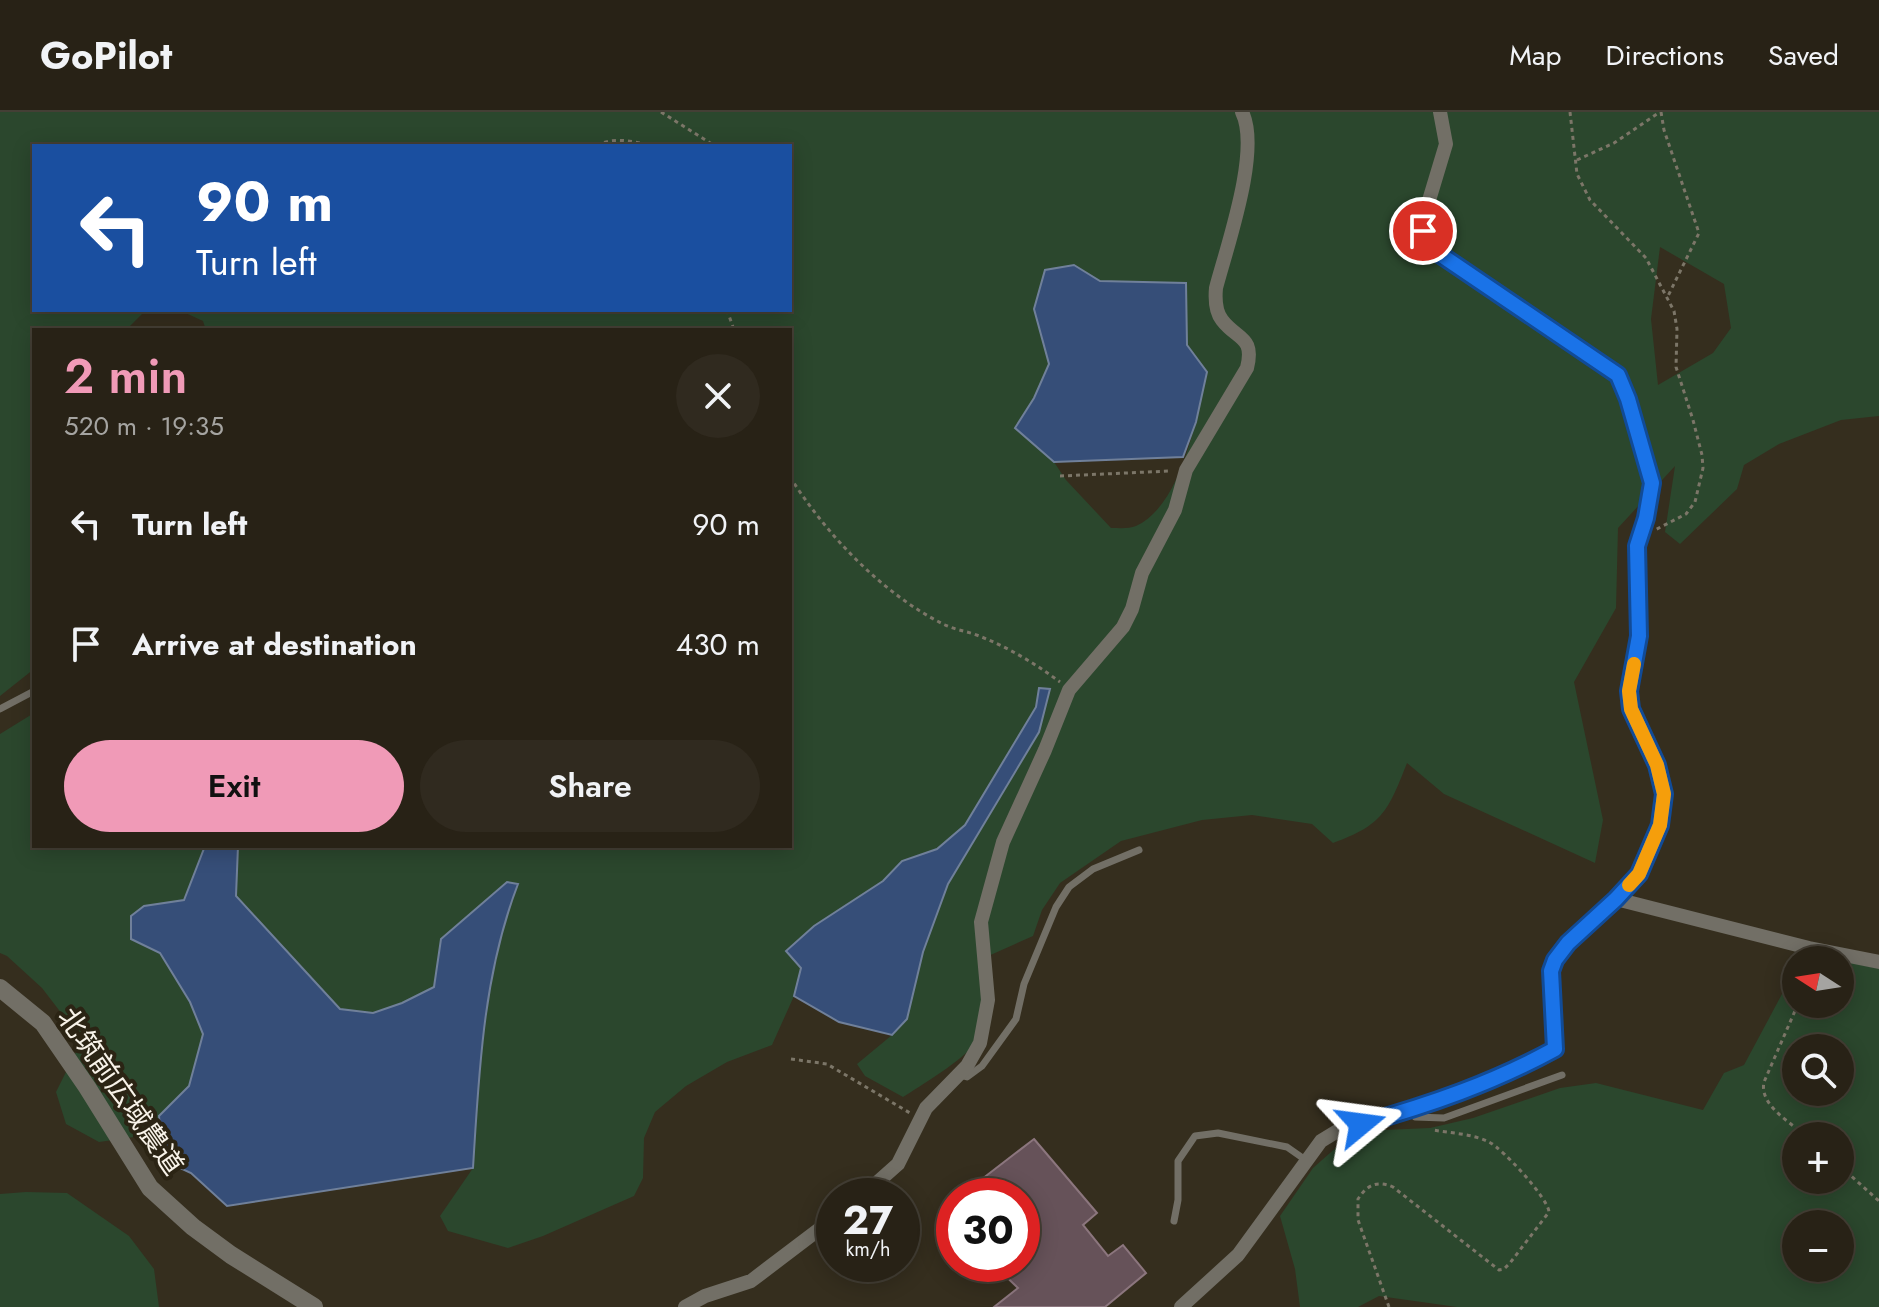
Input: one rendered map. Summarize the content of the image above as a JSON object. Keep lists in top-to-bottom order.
{
  "streets": {
    "street": ["北筑前広域農道"]
  },
  "north": "left",
  "page": {
    "header": "GoPilot",
    "nav": ["Map", "Directions", "Saved"],
    "turn": ["90 m", "Turn left"],
    "heading": ["2 min", "520 m · 19:35"],
    "list": [
      {
        "name": "Turn left",
        "value": "90 m"
      },
      {
        "name": "Arrive at destination",
        "value": "430 m"
      }
    ],
    "buttons": ["Exit", "Share"],
    "map_buttons": ["+", "−"],
    "speed": "27 km/h",
    "limit": "30"
  }
}
